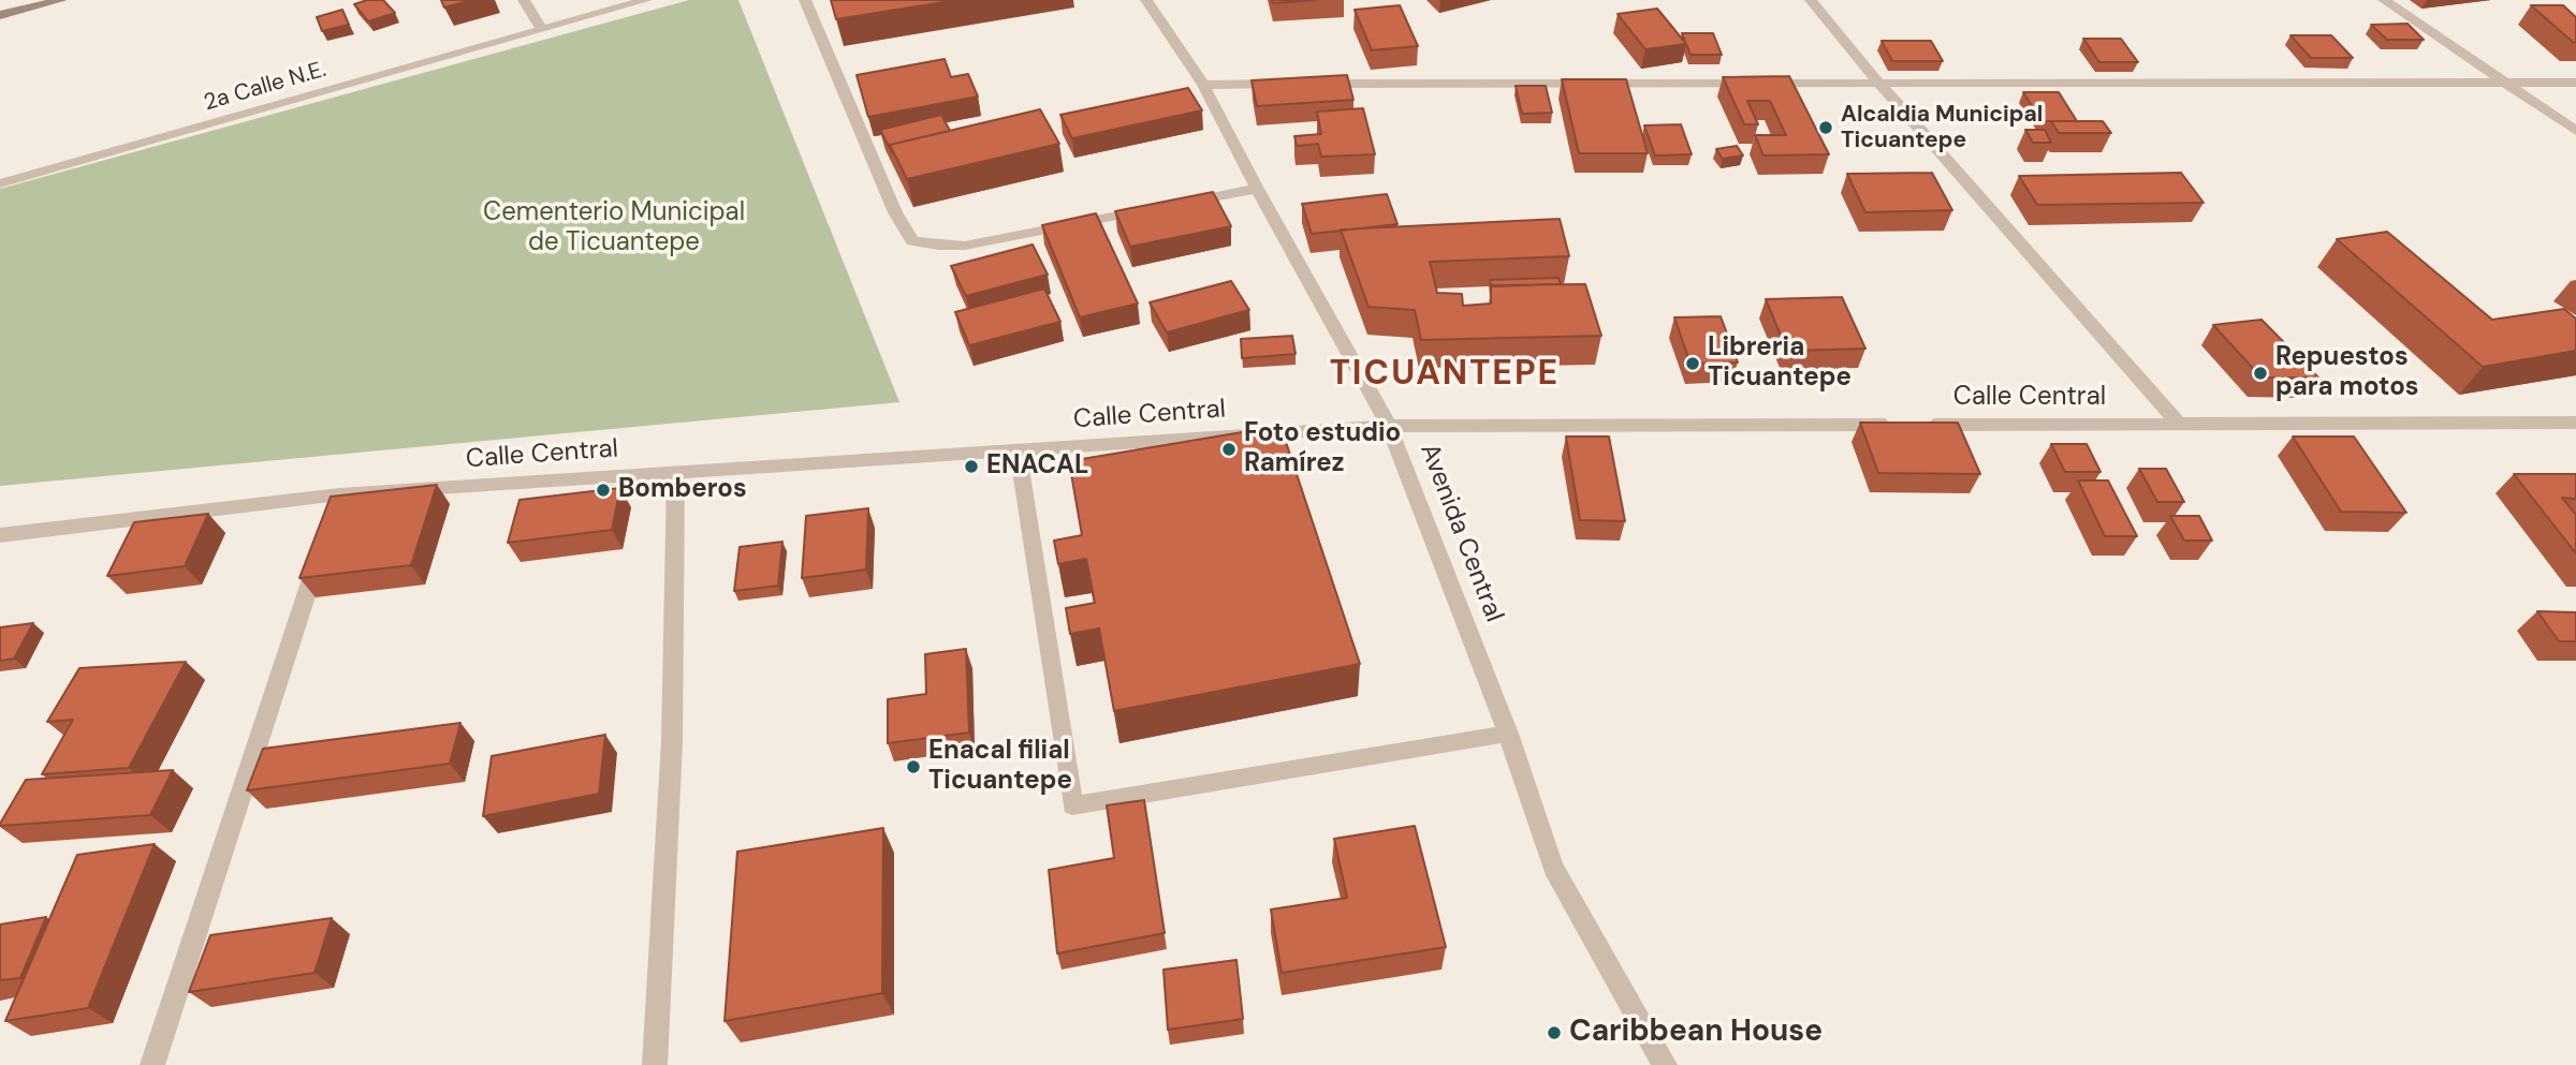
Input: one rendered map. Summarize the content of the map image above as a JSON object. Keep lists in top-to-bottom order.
{
  "streets": {
    "street": ["2a Calle N.E.", "Calle Central", "Avenida Central"]
  },
  "crossings": [
    ["Calle Central", "Avenida Central"]
  ],
  "districts": ["TICUANTEPE"],
  "parks": ["Cementerio Municipal de Ticuantepe"],
  "places": [
    "Alcaldia Municipal Ticuantepe",
    "Libreria Ticuantepe",
    "Repuestos para motos",
    "Foto estudio Ramírez",
    "ENACAL",
    "Bomberos",
    "Enacal filial Ticuantepe",
    "Caribbean House"
  ]
}
